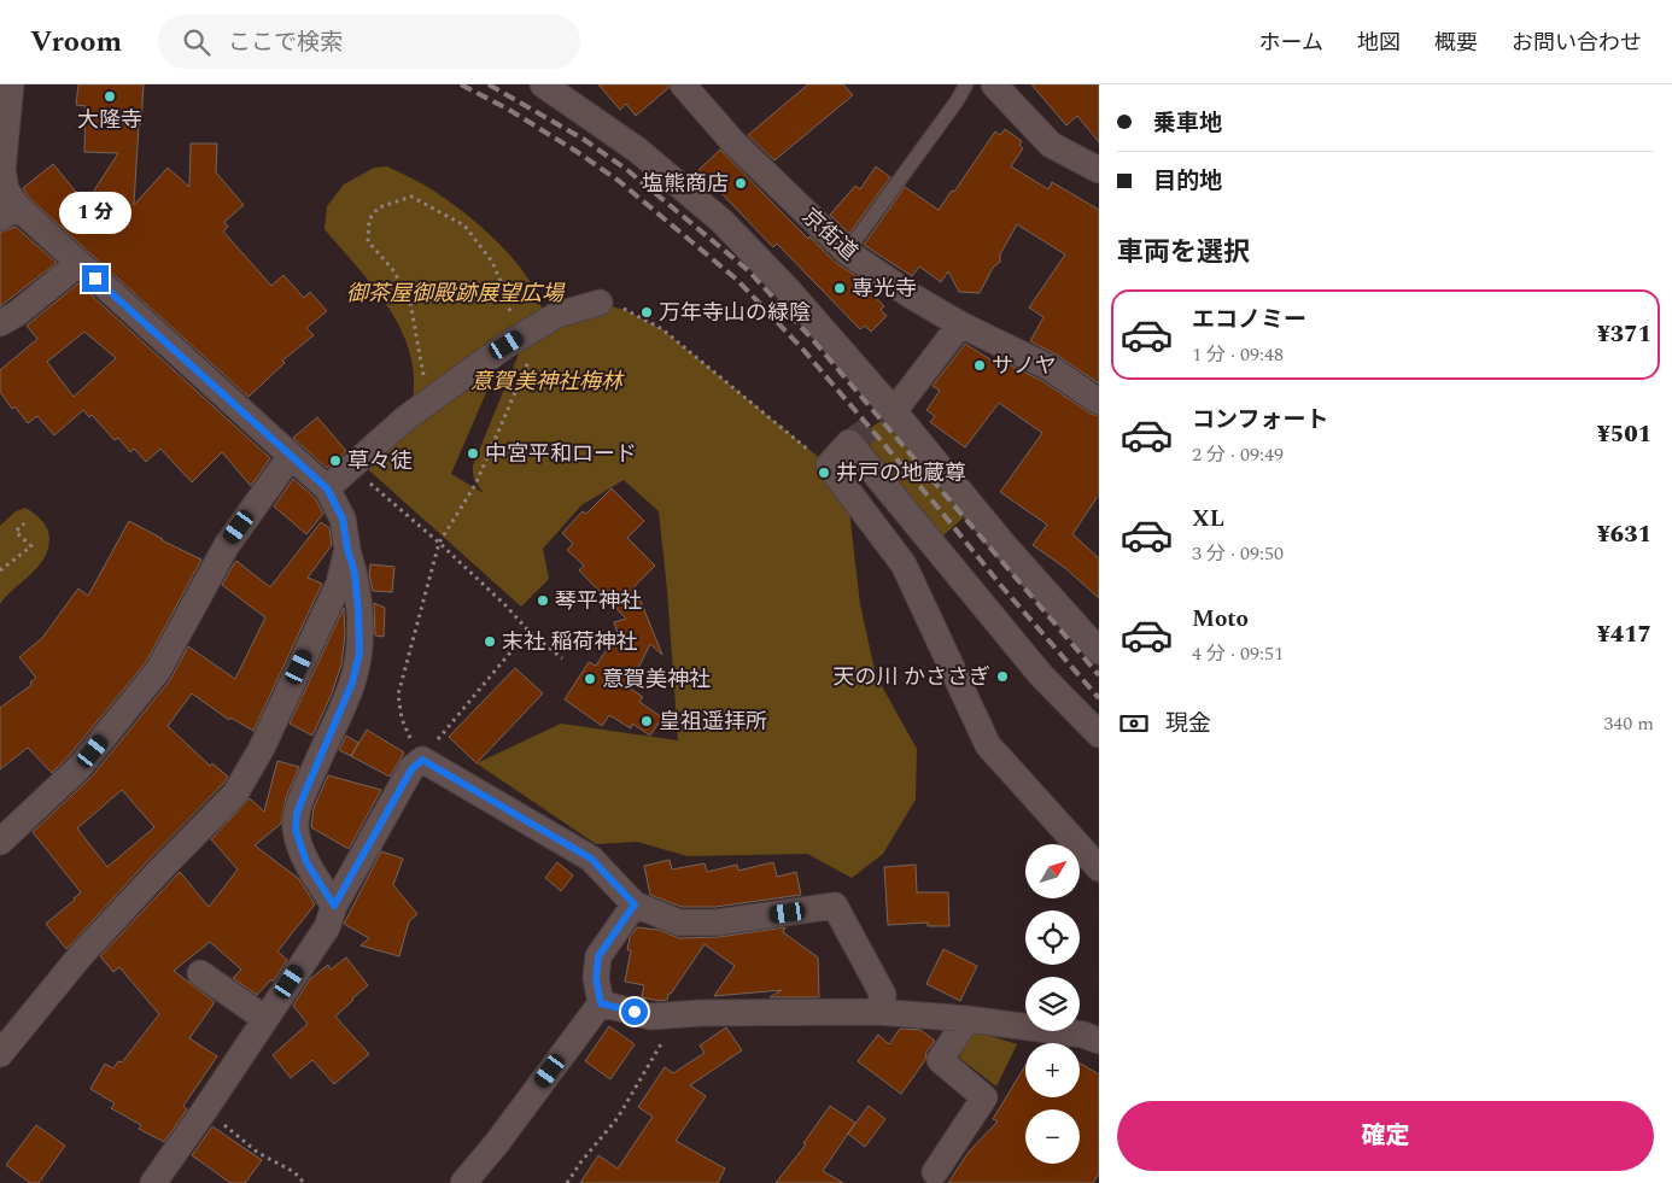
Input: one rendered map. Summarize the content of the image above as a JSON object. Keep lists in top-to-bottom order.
{
  "streets": {
    "street": ["京街道"]
  },
  "parks": ["御茶屋御殿跡展望広場", "意賀美神社梅林"],
  "places": [
    "大隆寺",
    "塩熊商店",
    "専光寺",
    "万年寺山の緑陰",
    "サノヤ",
    "中宮平和ロード",
    "草々徒",
    "井戸の地蔵尊",
    "琴平神社",
    "末社 稲荷神社",
    "天の川 かささぎ",
    "意賀美神社",
    "皇祖遥拝所"
  ],
  "north": "top right",
  "page": {
    "header": "Vroom",
    "search": "ここで検索",
    "nav": [
      "ホーム",
      "地図",
      "概要",
      "お問い合わせ"
    ],
    "banner": ["乗車地", "目的地"],
    "bubble": "1 分",
    "heading": "車両を選択",
    "list": [
      {
        "name": "エコノミー",
        "note": "1 分 · 09:48",
        "value": "¥371"
      },
      {
        "name": "コンフォート",
        "note": "2 分 · 09:49",
        "value": "¥501"
      },
      {
        "name": "XL",
        "note": "3 分 · 09:50",
        "value": "¥631"
      },
      {
        "name": "Moto",
        "note": "4 分 · 09:51",
        "value": "¥417"
      }
    ],
    "pay": ["現金", "340 m"],
    "map_buttons": ["+", "−"],
    "buttons": "確定"
  }
}
